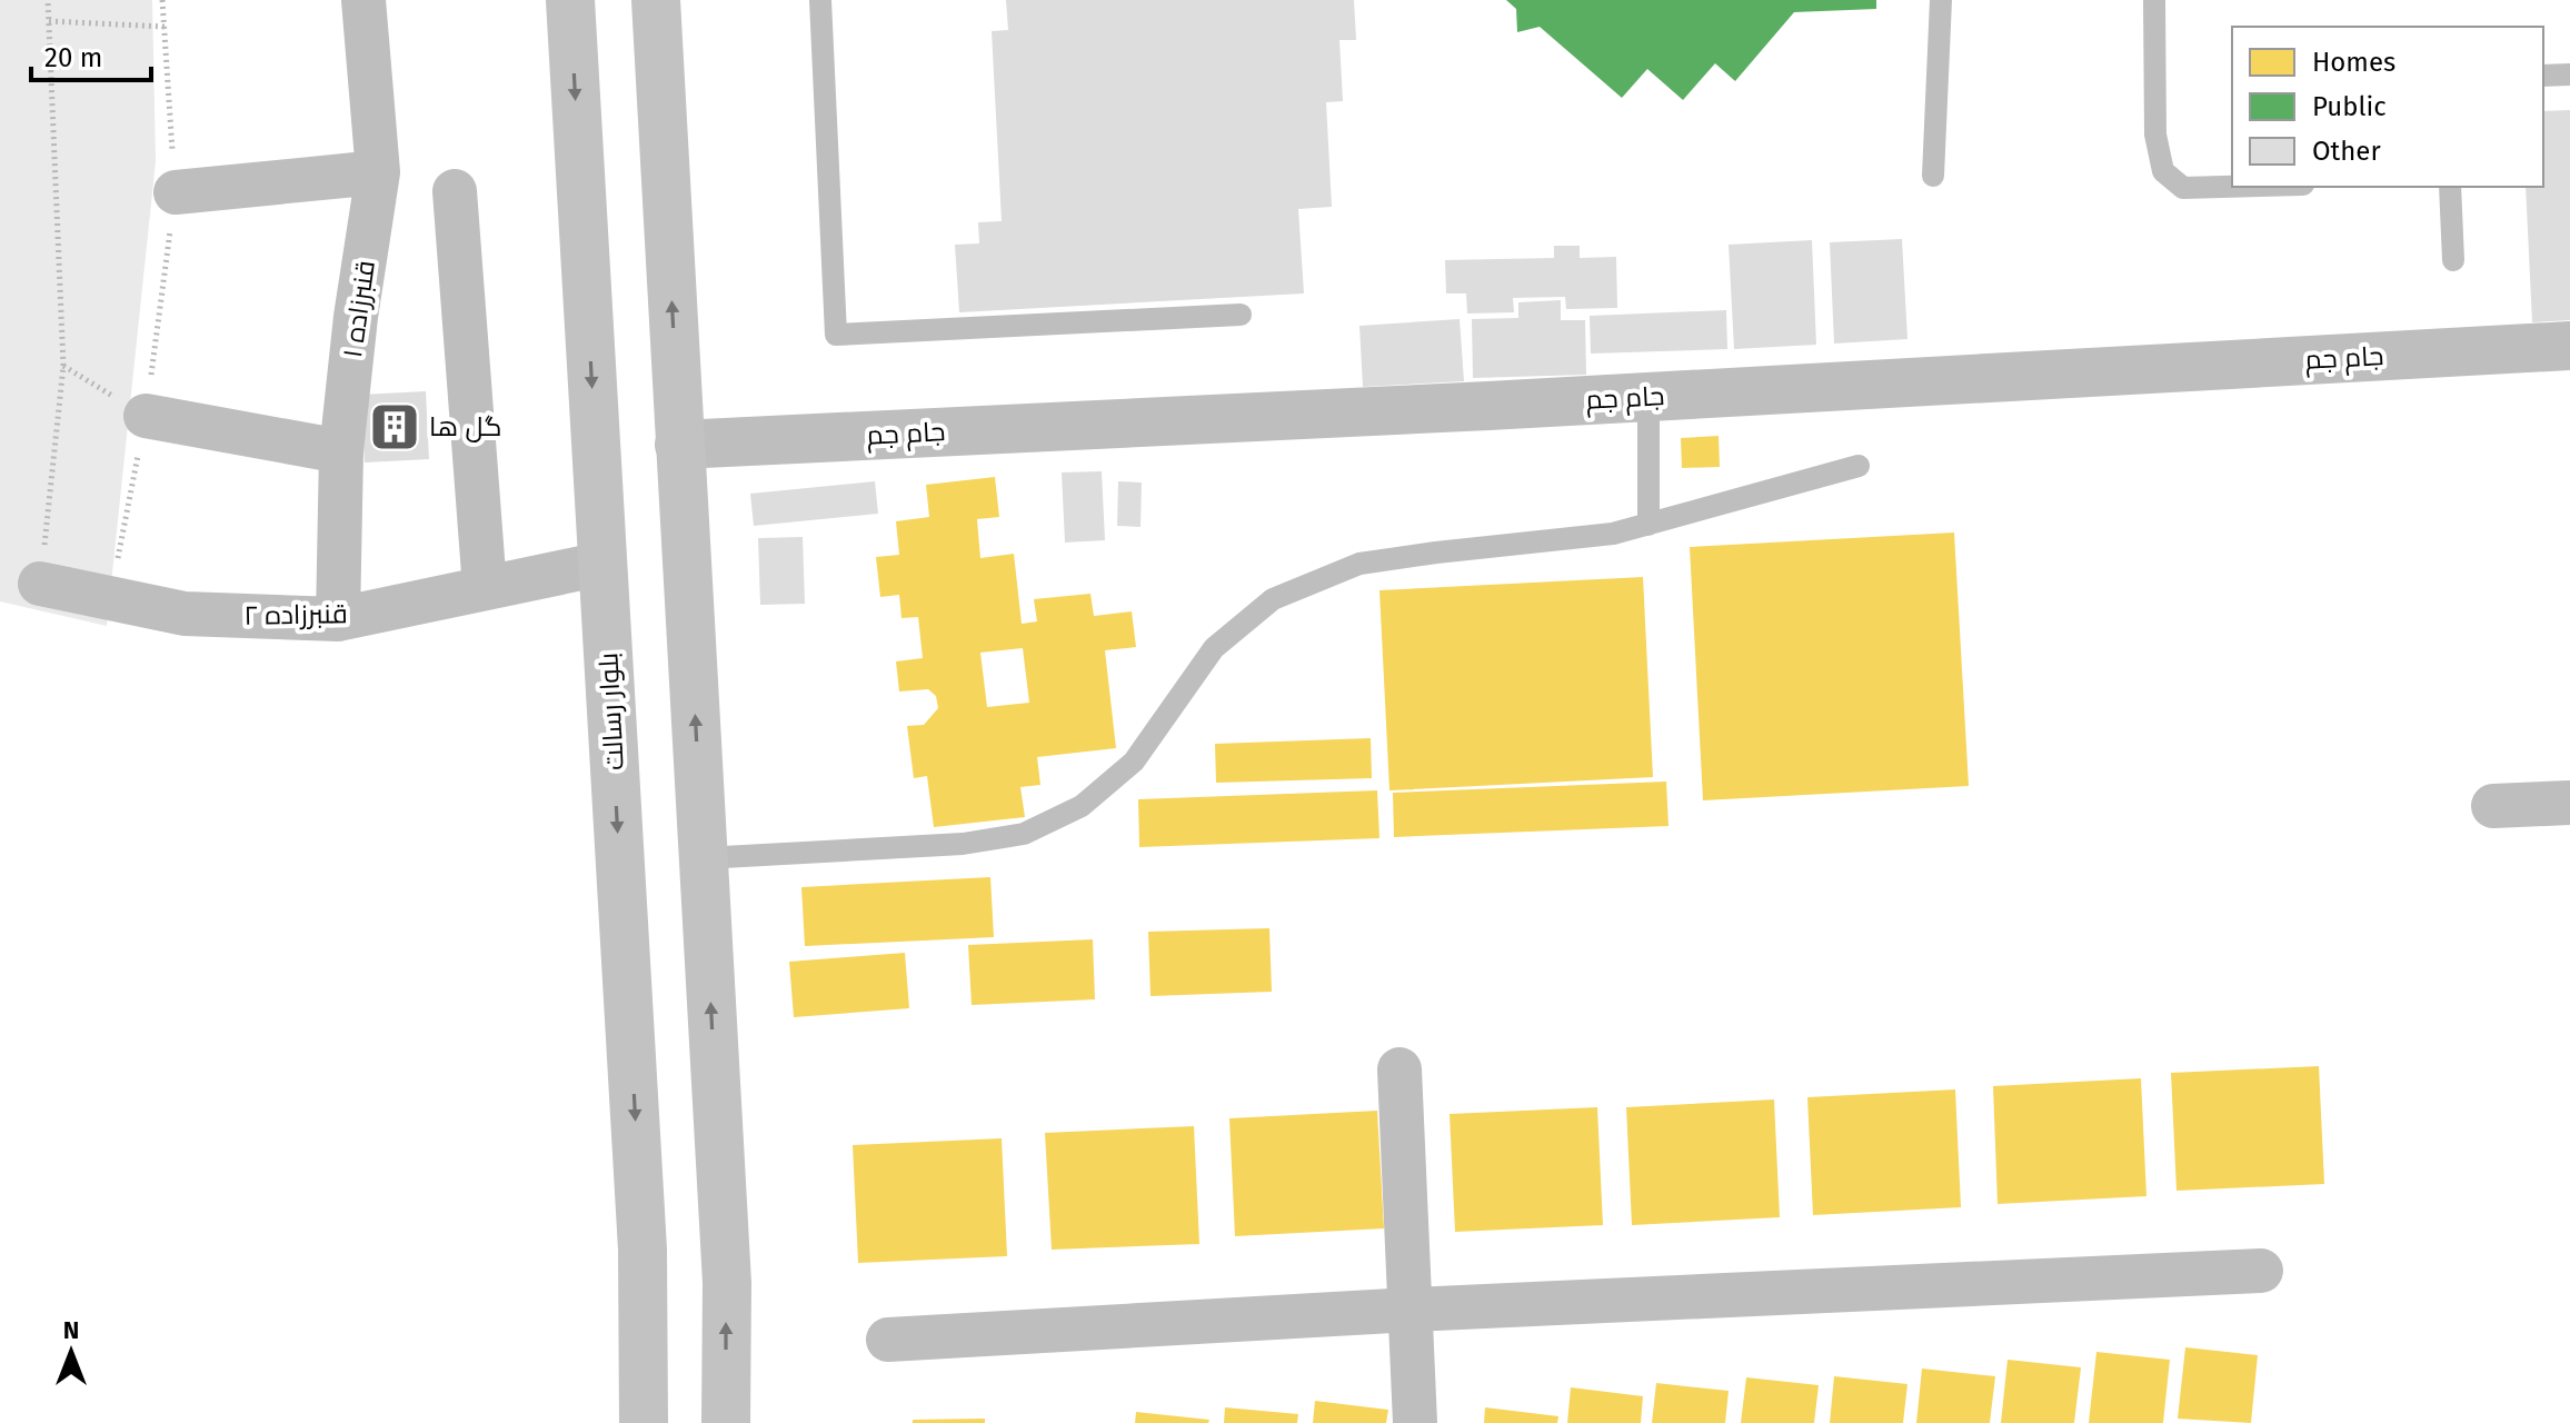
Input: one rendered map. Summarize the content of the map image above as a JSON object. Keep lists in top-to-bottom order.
{
  "streets": {
    "main road": ["بلوار رسالت"],
    "street": ["قنبرزاده ۱", "جام جم", "قنبرزاده ۲"]
  },
  "crossings": [
    ["قنبرزاده ۱", "قنبرزاده ۲"],
    ["قنبرزاده ۲", "بلوار رسالت"]
  ],
  "places": {
    "building": ["گل ها"]
  },
  "legend": ["Homes", "Public", "Other"],
  "scale_bar": "20 m",
  "north": "top"
}
